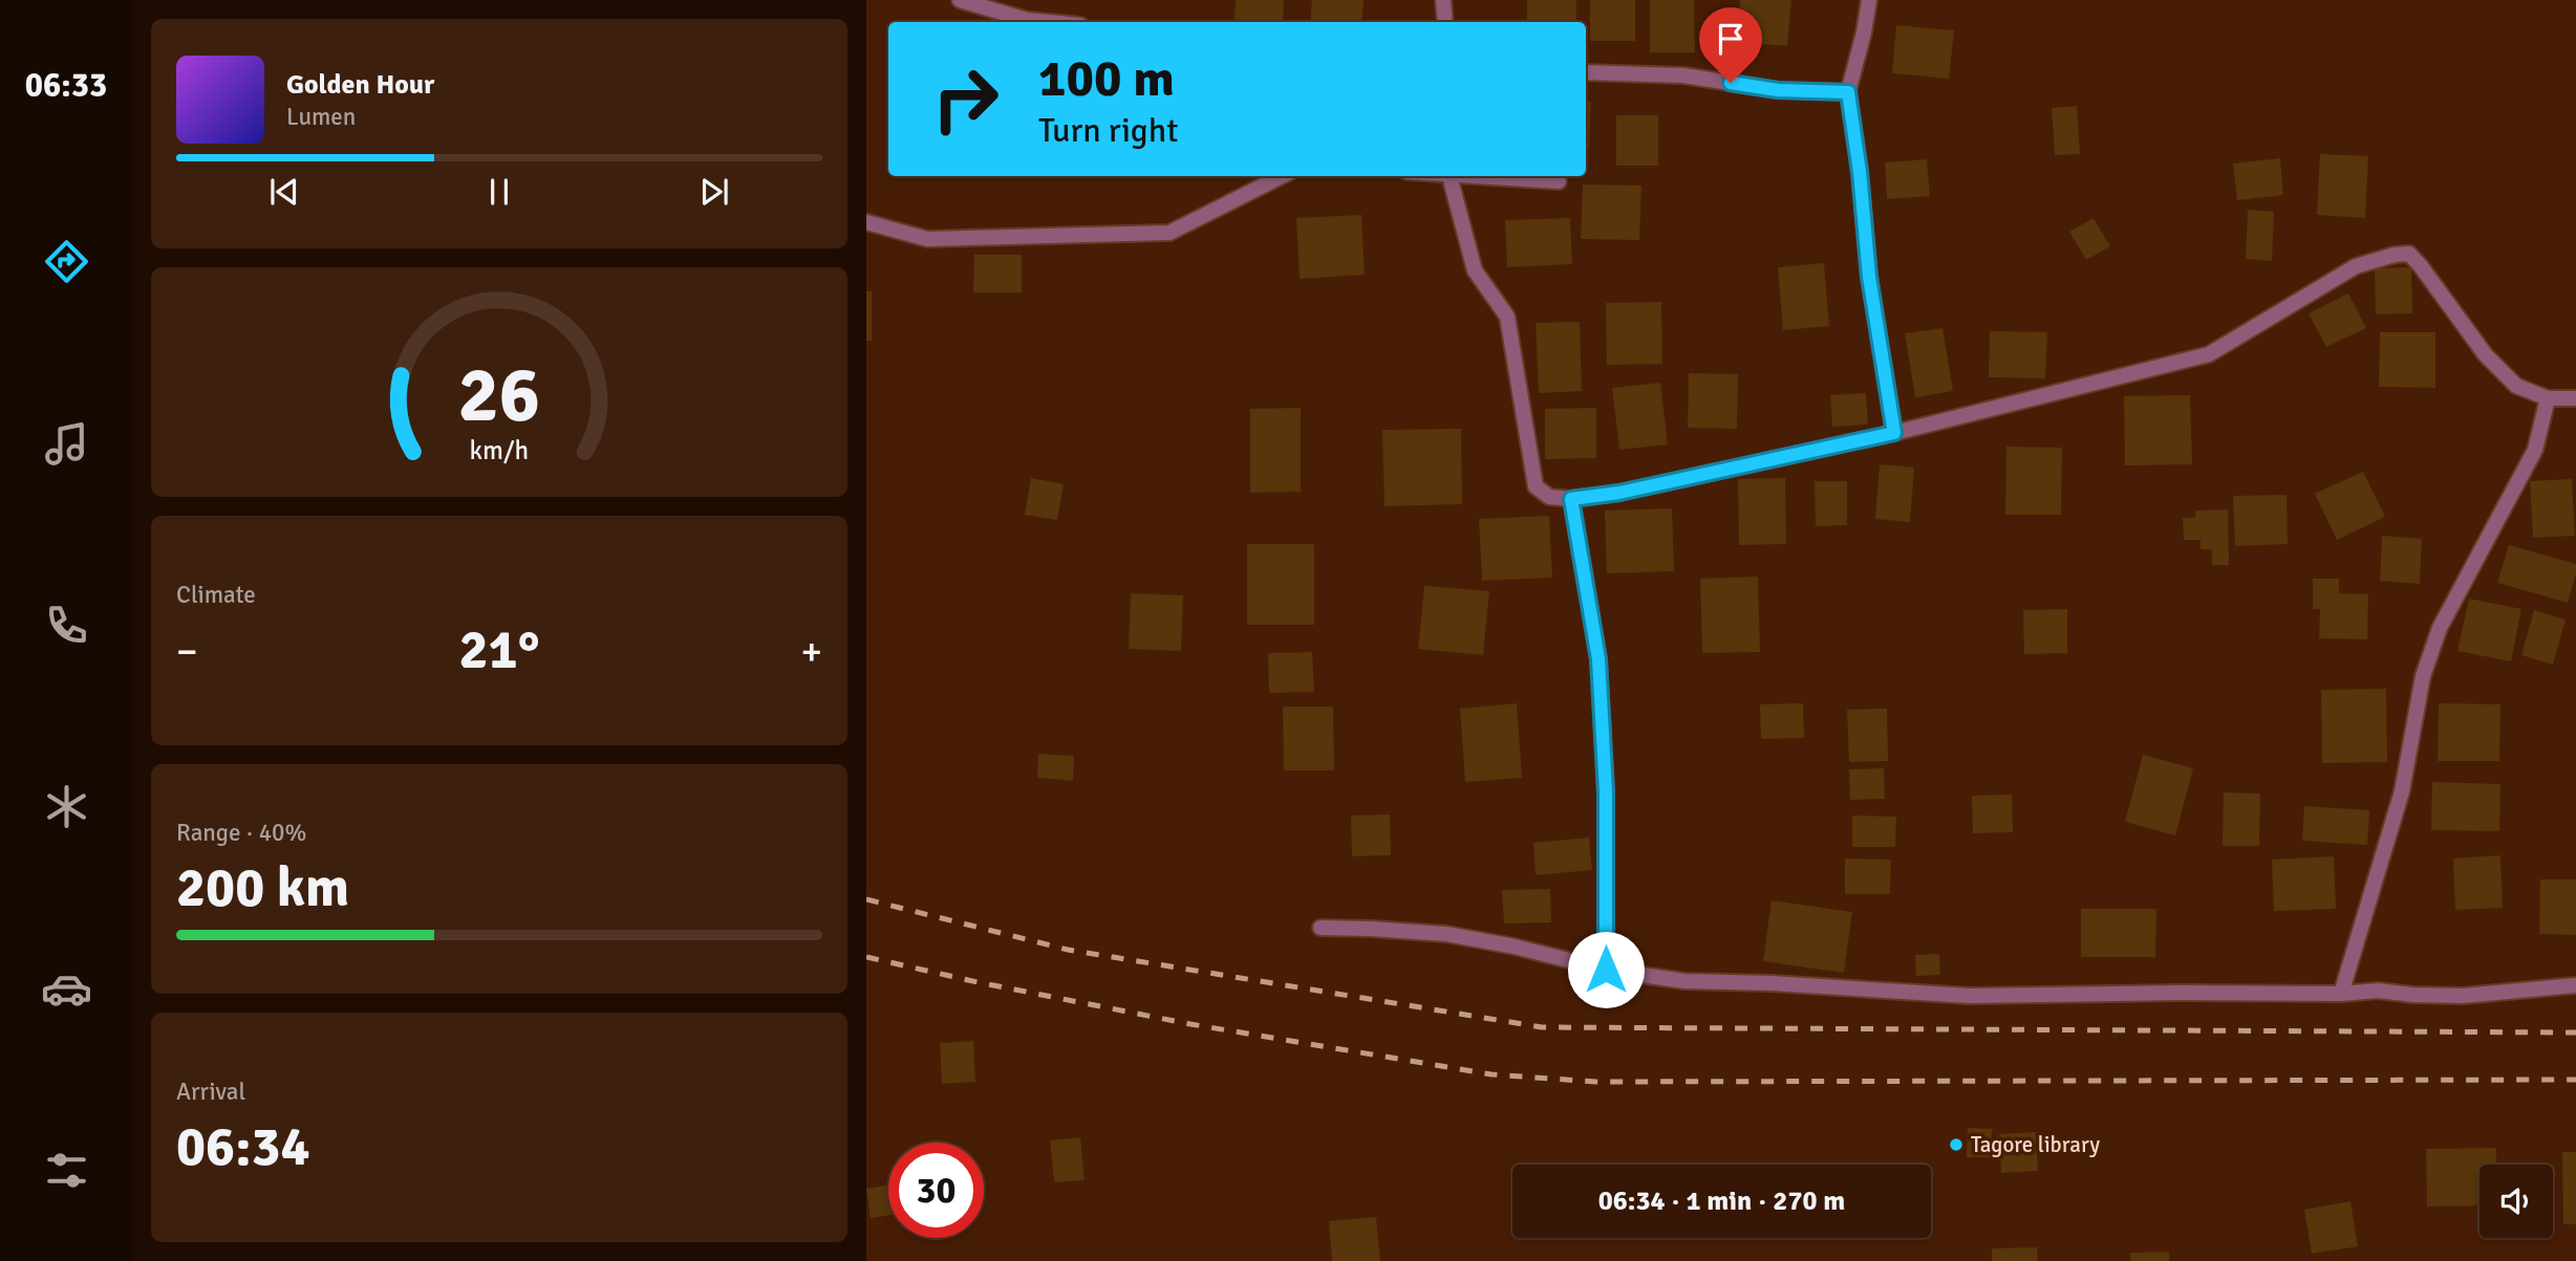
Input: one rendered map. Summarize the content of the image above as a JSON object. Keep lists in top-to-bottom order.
{
  "places": ["Tagore library"],
  "page": {
    "tabs": "06:33",
    "turn": ["100 m", "Turn right"],
    "song": ["Golden Hour", "Lumen"],
    "tile": [
      "Climate",
      ["Range · 40%", "200 km"],
      ["Arrival", "06:34"]
    ],
    "heat": ["−", "21°", "+"],
    "limit": "30",
    "trip": "06:34 · 1 min · 270 m",
    "gauge": ["26", "km/h"]
  }
}
